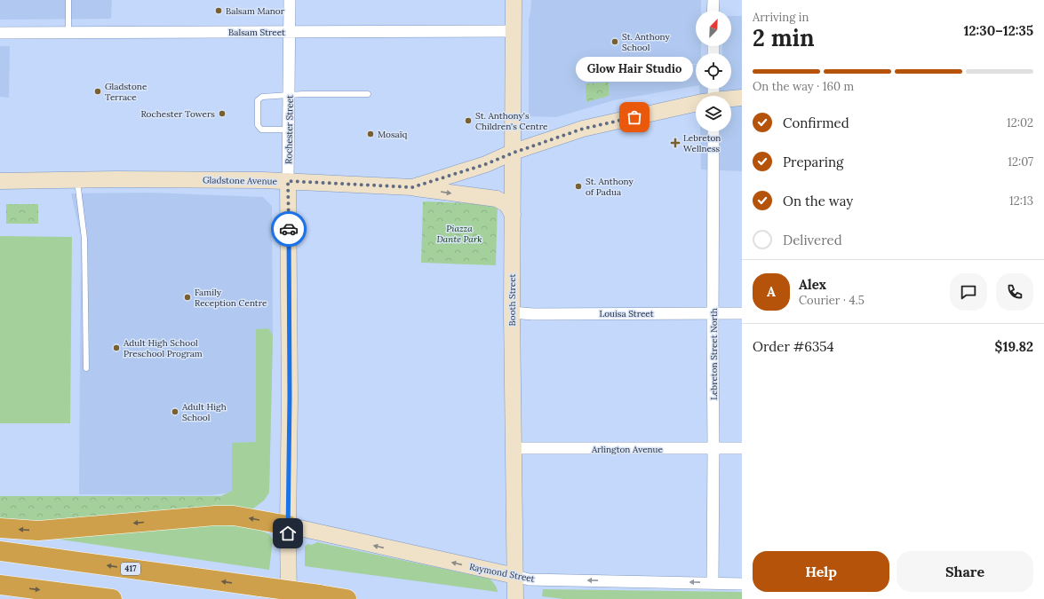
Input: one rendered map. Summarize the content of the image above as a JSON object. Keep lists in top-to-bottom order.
{
  "streets": {
    "highway": ["417"],
    "main road": [
      "Rochester Street",
      "Gladstone Avenue",
      "Booth Street",
      "Raymond Street"
    ],
    "street": [
      "Balsam Street",
      "Louisa Street",
      "Lebreton Street North",
      "Arlington Avenue"
    ]
  },
  "crossings": [
    ["Balsam Street", "Rochester Street"],
    ["Balsam Street", "Booth Street"],
    ["Rochester Street", "Gladstone Avenue"],
    ["Rochester Street", "Raymond Street"],
    ["Gladstone Avenue", "Booth Street"],
    ["Booth Street", "Louisa Street"],
    ["Booth Street", "Arlington Avenue"],
    ["Booth Street", "Raymond Street"],
    ["Louisa Street", "Lebreton Street North"],
    ["Lebreton Street North", "Arlington Avenue"],
    ["Lebreton Street North", "Raymond Street"]
  ],
  "one_way": ["Raymond Street"],
  "parks": ["Piazza Dante Park"],
  "places": {
    "other": [
      "Balsam Manor",
      "St. Anthony School",
      "Gladstone Terrace",
      "Rochester Towers",
      "Glow Hair Studio",
      "St. Anthony's Children's Centre",
      "Mosaïq",
      "St. Anthony of Padua",
      "Family Reception Centre",
      "Adult High School Preschool Program",
      "Adult High School"
    ],
    "health": ["Lebreton Wellness"]
  },
  "north": "top right",
  "page": {
    "heading": ["2 min", "Arriving in", "12:30–12:35"],
    "panel": [
      "Alex",
      "Courier · 4.5",
      "Order #6354",
      "$19.82"
    ],
    "bubble": "Glow Hair Studio",
    "bar": "On the way · 160 m",
    "list": [
      ["Confirmed", "12:02"],
      ["Preparing", "12:07"],
      ["On the way", "12:13"],
      "Delivered"
    ],
    "round": "A",
    "buttons": ["Help", "Share"]
  }
}
